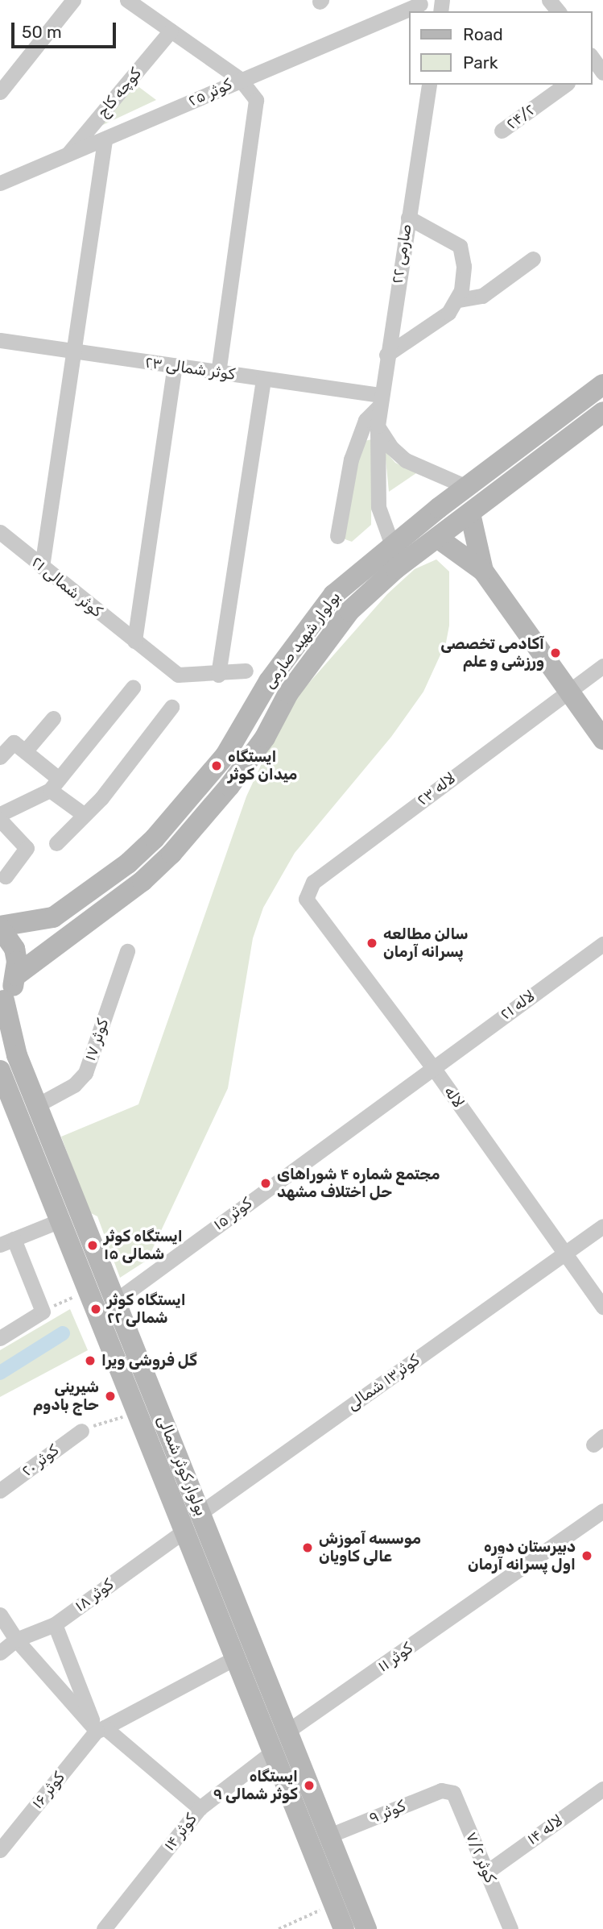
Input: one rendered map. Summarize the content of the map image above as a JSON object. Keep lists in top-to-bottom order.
{
  "streets": {
    "street": [
      "کوچه کاج",
      "کوثر ۲۵",
      "۲۴/۲",
      "صارمی ۲۲",
      "کوثر شمالی ۲۳",
      "کوثر شمالی ۲۱",
      "بولوار شهید صارمی",
      "لاله ۲۳",
      "لاله ۲۱",
      "کوثر ۱۷",
      "لاله",
      "کوثر ۱۵",
      "کوثر۱۳ شمالی",
      "کوثر ۲۰",
      "بولوار کوثر شمالی",
      "کوثر ۱۸",
      "کوثر ۱۱",
      "کوثر ۱۶",
      "کوثر ۹",
      "لاله ۱۴",
      "کوثر ۱۴",
      "کوثر ۷/۲"
    ]
  },
  "crossings": [
    ["کوچه کاج", "کوثر ۲۵"],
    ["صارمی ۲۲", "کوثر شمالی ۲۳"],
    ["صارمی ۲۲", "بولوار شهید صارمی"],
    ["لاله ۲۳", "لاله"],
    ["لاله ۲۱", "لاله"],
    ["لاله ۲۱", "کوثر ۱۵"],
    ["کوثر ۱۷", "بولوار کوثر شمالی"],
    ["لاله", "کوثر ۱۵"],
    ["لاله", "کوثر۱۳ شمالی"],
    ["کوثر ۱۵", "بولوار کوثر شمالی"],
    ["کوثر۱۳ شمالی", "بولوار کوثر شمالی"],
    ["بولوار کوثر شمالی", "کوثر ۱۸"],
    ["بولوار کوثر شمالی", "کوثر ۱۱"],
    ["بولوار کوثر شمالی", "کوثر ۱۶"],
    ["بولوار کوثر شمالی", "کوثر ۹"],
    ["بولوار کوثر شمالی", "کوثر ۱۴"],
    ["کوثر ۹", "کوثر ۷/۲"],
    ["لاله ۱۴", "کوثر ۷/۲"]
  ],
  "places": [
    "آکادمی تخصصی ورزشی و علم",
    "ایستگاه میدان کوثر",
    "سالن مطالعه پسرانه آرمان",
    "مجتمع شماره ۴ شوراهای حل اختلاف مشهد",
    "ایستگاه کوثر شمالی ۱۵",
    "ایستگاه کوثر شمالی ۲۲",
    "گل فروشی ویرا",
    "شیرینی حاج بادوم",
    "موسسه آموزش عالی کاویان",
    "دبیرستان دوره اول پسرانه آرمان",
    "ایستگاه کوثر شمالی ۹"
  ],
  "legend": ["Road", "Park"],
  "scale_bar": "50 m"
}
